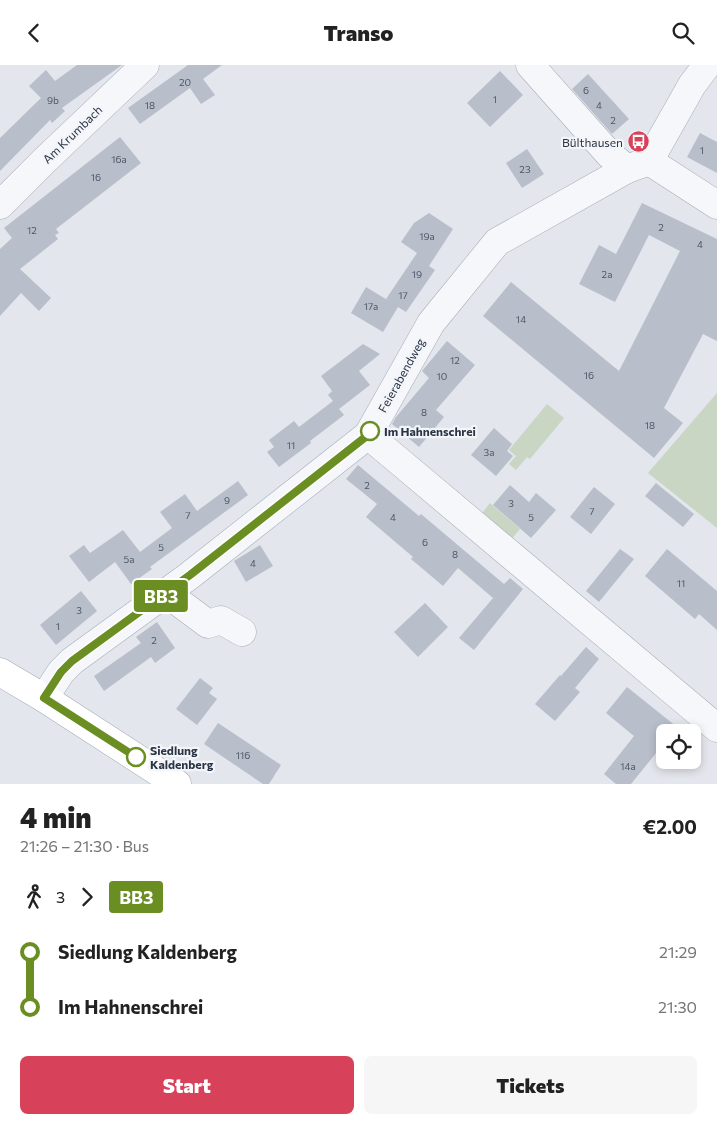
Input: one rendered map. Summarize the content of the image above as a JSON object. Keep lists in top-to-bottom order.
{
  "streets": {
    "street": ["Am Krumbach", "Feierabendweg"]
  },
  "places": {
    "bus stop": ["Bülthausen"],
    "other": ["Im Hahnenschrei", "Siedlung Kaldenberg"]
  },
  "lines": ["bus line BB3"],
  "house_numbers": [
    "20",
    "6",
    "1",
    "9b",
    "18",
    "4",
    "2",
    "1",
    "16a",
    "23",
    "16",
    "2",
    "12",
    "19a",
    "4",
    "19",
    "2a",
    "17",
    "17a",
    "14",
    "12",
    "16",
    "10",
    "8",
    "18",
    "11",
    "3a",
    "2",
    "9",
    "3",
    "7",
    "7",
    "4",
    "5",
    "6",
    "5",
    "8",
    "5a",
    "4",
    "11",
    "3",
    "1",
    "2",
    "116",
    "14a"
  ],
  "page": {
    "header": "Transo",
    "on_map": "BB3",
    "heading": ["4 min", "21:26 – 21:30 · Bus", "€2.00"],
    "legs": ["3", "BB3"],
    "list": [
      {
        "name": "Siedlung Kaldenberg",
        "value": "21:29"
      },
      {
        "name": "Im Hahnenschrei",
        "value": "21:30"
      }
    ],
    "buttons": ["Start", "Tickets"]
  }
}
